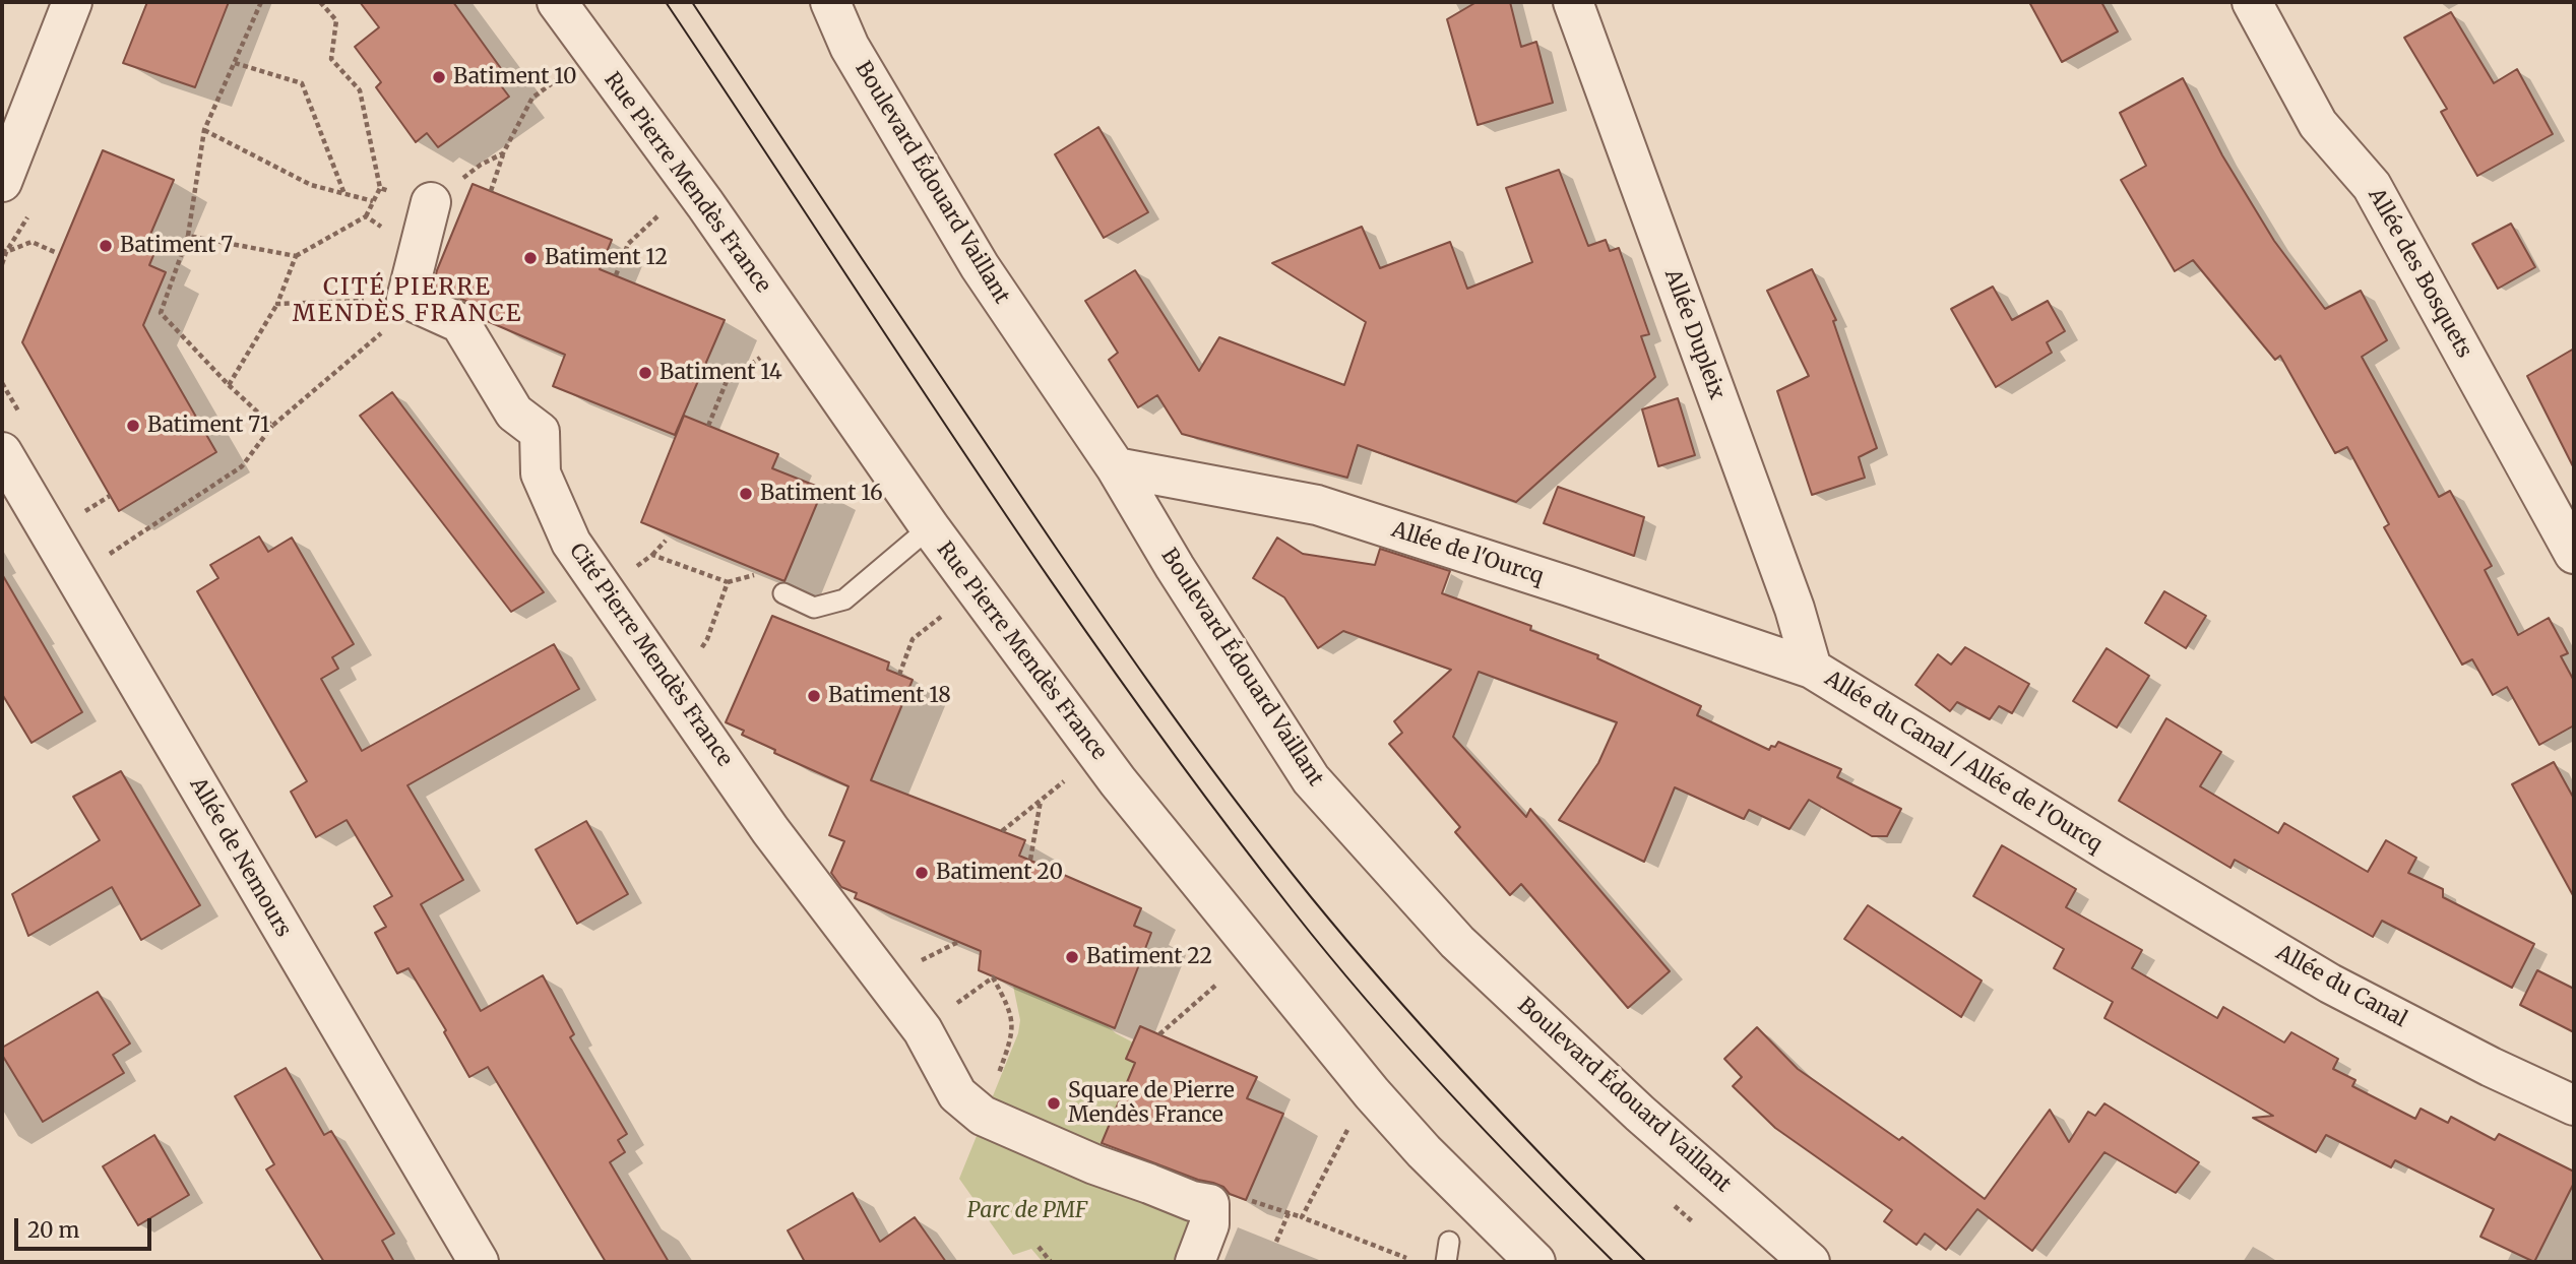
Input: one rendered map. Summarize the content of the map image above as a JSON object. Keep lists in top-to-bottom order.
{
  "streets": {
    "street": [
      "Rue Pierre Mendès France",
      "Boulevard Édouard Vaillant",
      "Allée des Bosquets",
      "Allée Dupleix",
      "Allée de l'Ourcq",
      "Cité Pierre Mendès France",
      "Allée du Canal / Allée de l'Ourcq",
      "Allée de Nemours",
      "Allée du Canal"
    ]
  },
  "crossings": [
    ["Boulevard Édouard Vaillant", "Allée de l'Ourcq"],
    ["Allée Dupleix", "Allée de l'Ourcq"],
    ["Allée Dupleix", "Allée du Canal / Allée de l'Ourcq"],
    ["Allée de l'Ourcq", "Allée du Canal / Allée de l'Ourcq"],
    ["Allée du Canal / Allée de l'Ourcq", "Allée du Canal"]
  ],
  "districts": ["CITÉ PIERRE MENDÈS FRANCE"],
  "parks": ["Parc de PMF"],
  "places": [
    "Batiment 10",
    "Batiment 7",
    "Batiment 12",
    "Batiment 14",
    "Batiment 71",
    "Batiment 16",
    "Batiment 18",
    "Batiment 20",
    "Batiment 22",
    "Square de Pierre Mendès France"
  ],
  "scale_bar": "20 m"
}
